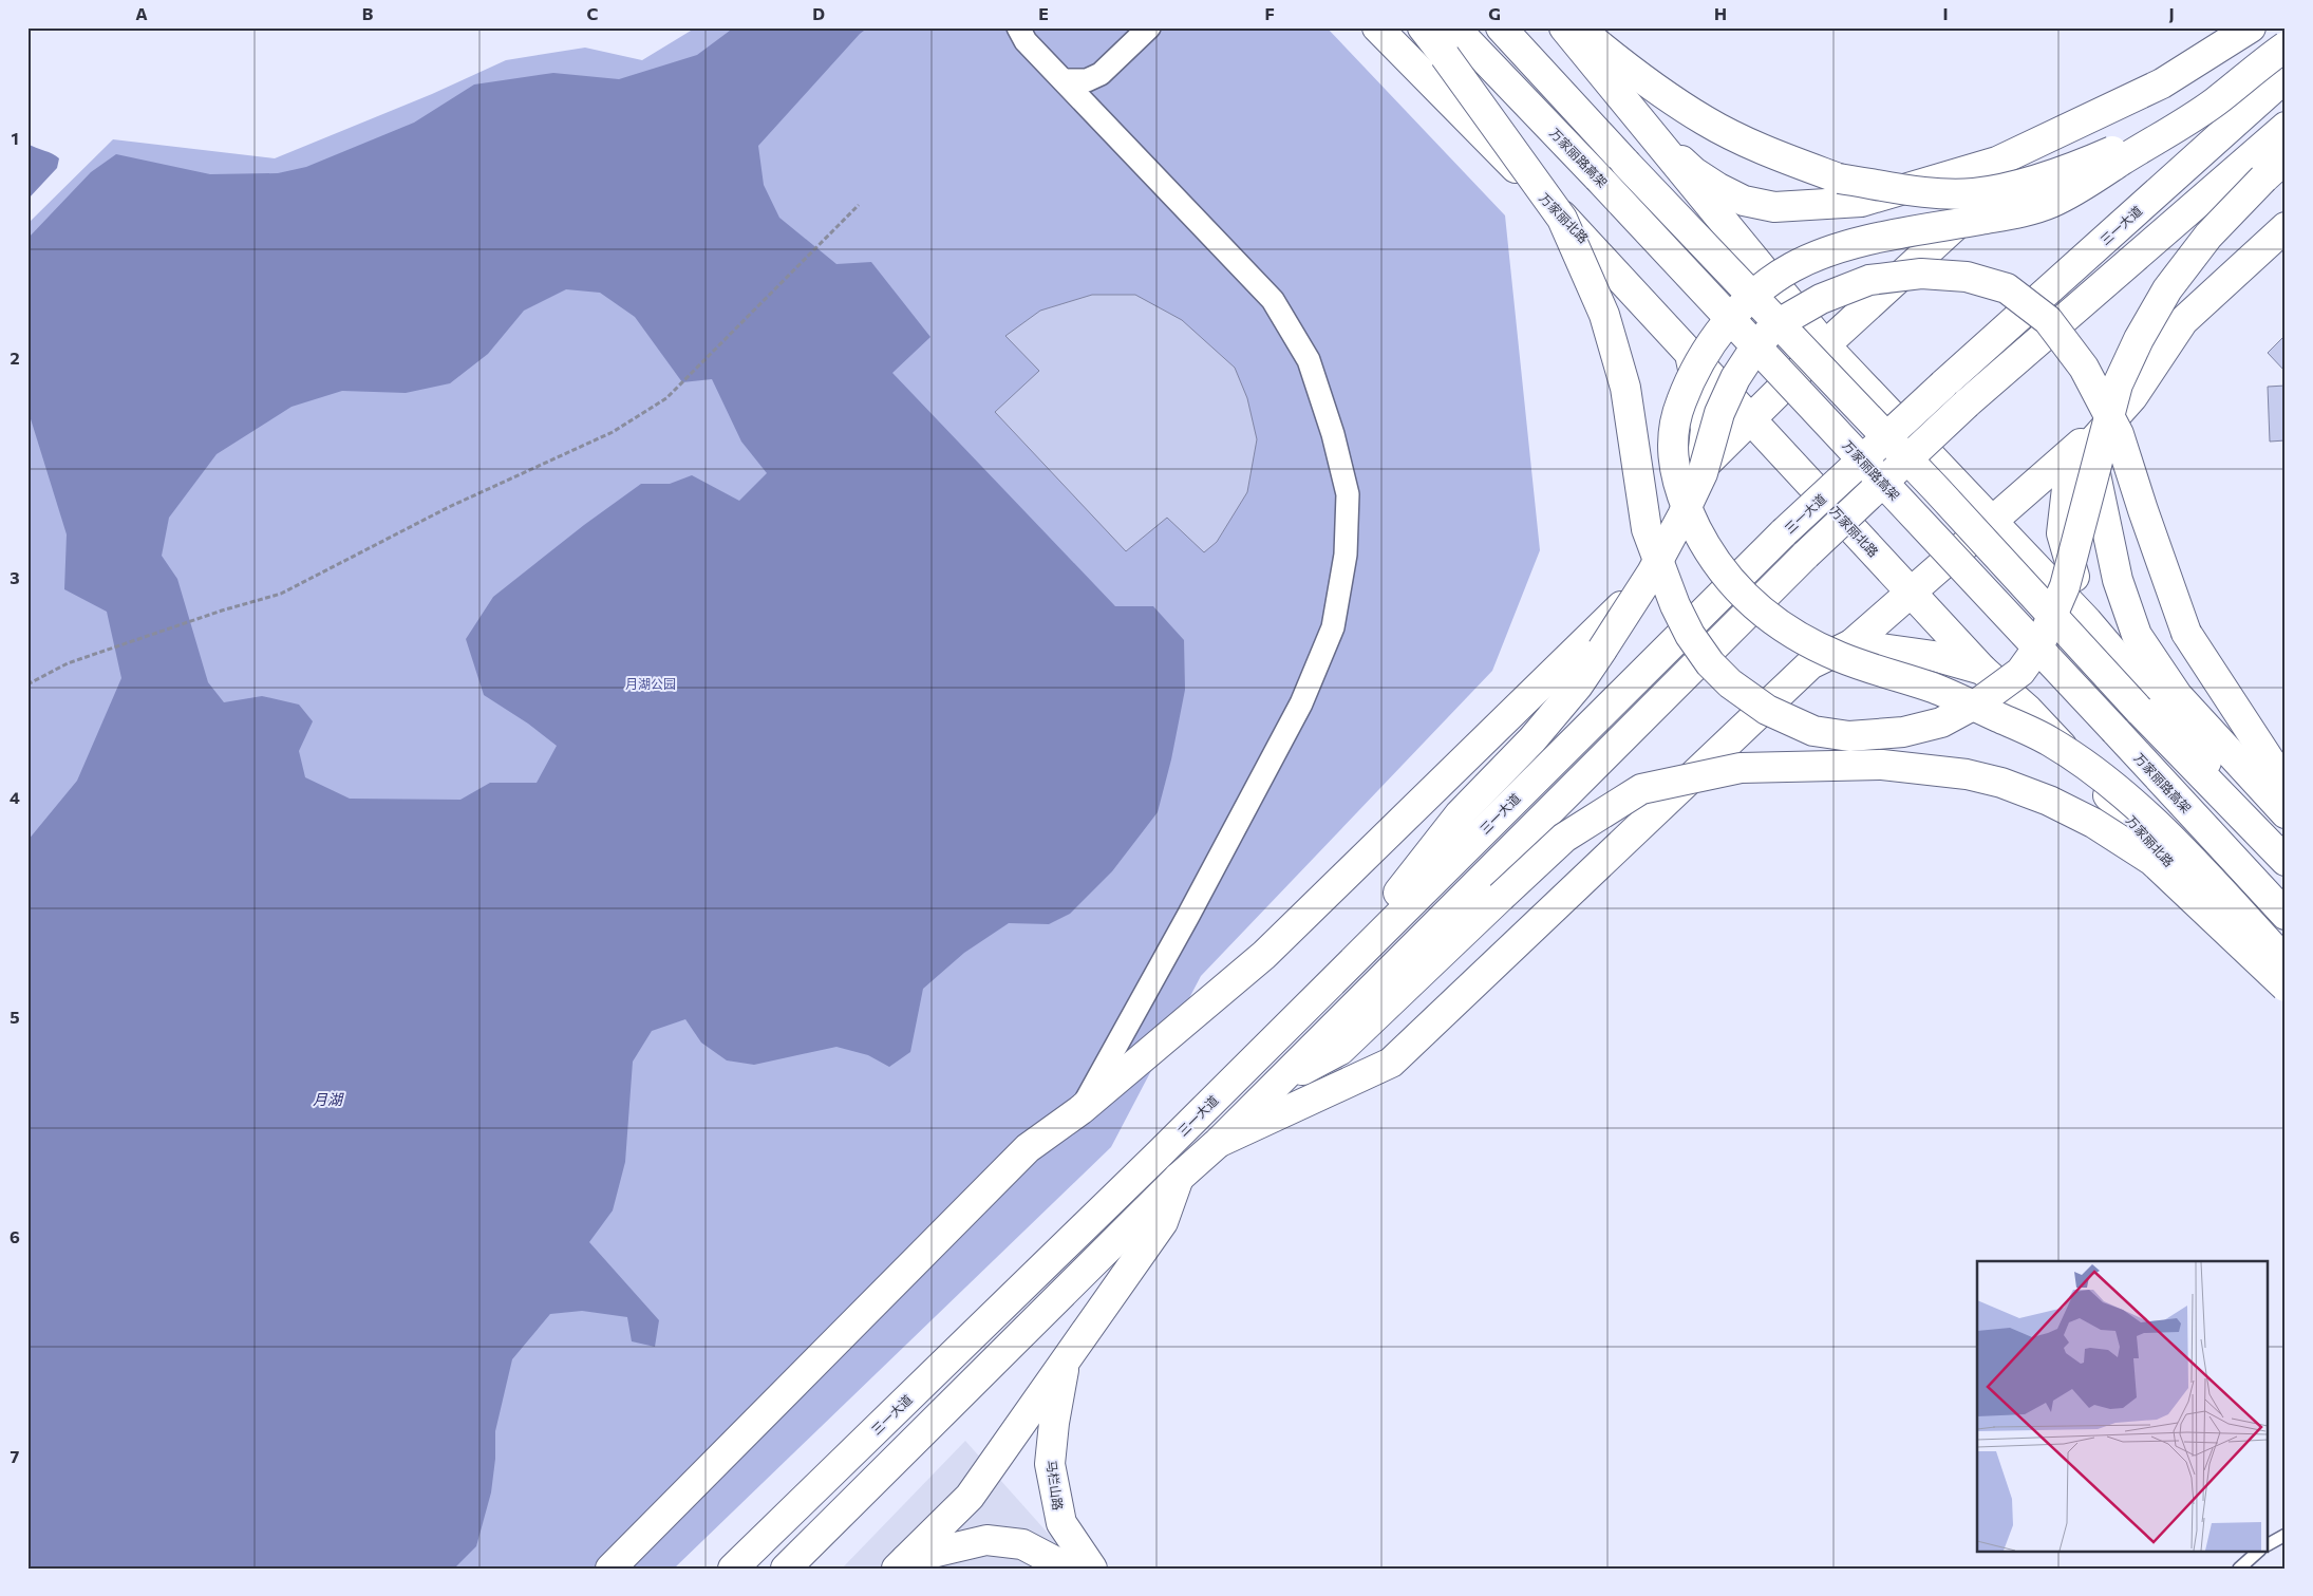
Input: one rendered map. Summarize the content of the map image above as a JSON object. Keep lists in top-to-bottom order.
{
  "streets": {
    "main road": [
      "万家丽路高架",
      "万家丽北路",
      "三一大道",
      "马栏山路"
    ]
  },
  "water": ["月湖"],
  "parks": ["月湖公园"],
  "grid": {
    "columns": [
      "A",
      "B",
      "C",
      "D",
      "E",
      "F",
      "G",
      "H",
      "I",
      "J"
    ],
    "rows": [
      "1",
      "2",
      "3",
      "4",
      "5",
      "6",
      "7"
    ]
  }
}
